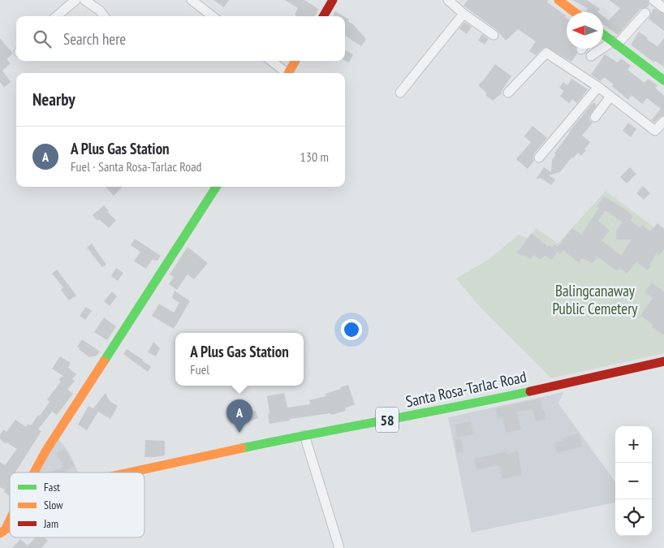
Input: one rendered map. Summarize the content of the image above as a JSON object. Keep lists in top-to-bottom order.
{
  "streets": {
    "main road": ["Santa Rosa-Tarlac Road", "58"]
  },
  "parks": ["Balingcanaway Public Cemetery"],
  "legend": ["Fast", "Slow", "Jam"],
  "north": "left",
  "page": {
    "search": "Search here",
    "heading": "Nearby",
    "list": [
      {
        "mark": "A",
        "name": "A Plus Gas Station",
        "note": "Fuel · Santa Rosa-Tarlac Road",
        "value": "130 m"
      }
    ],
    "popup": ["A Plus Gas Station", "Fuel"],
    "pins": "A",
    "map_buttons": ["+", "−"]
  }
}
